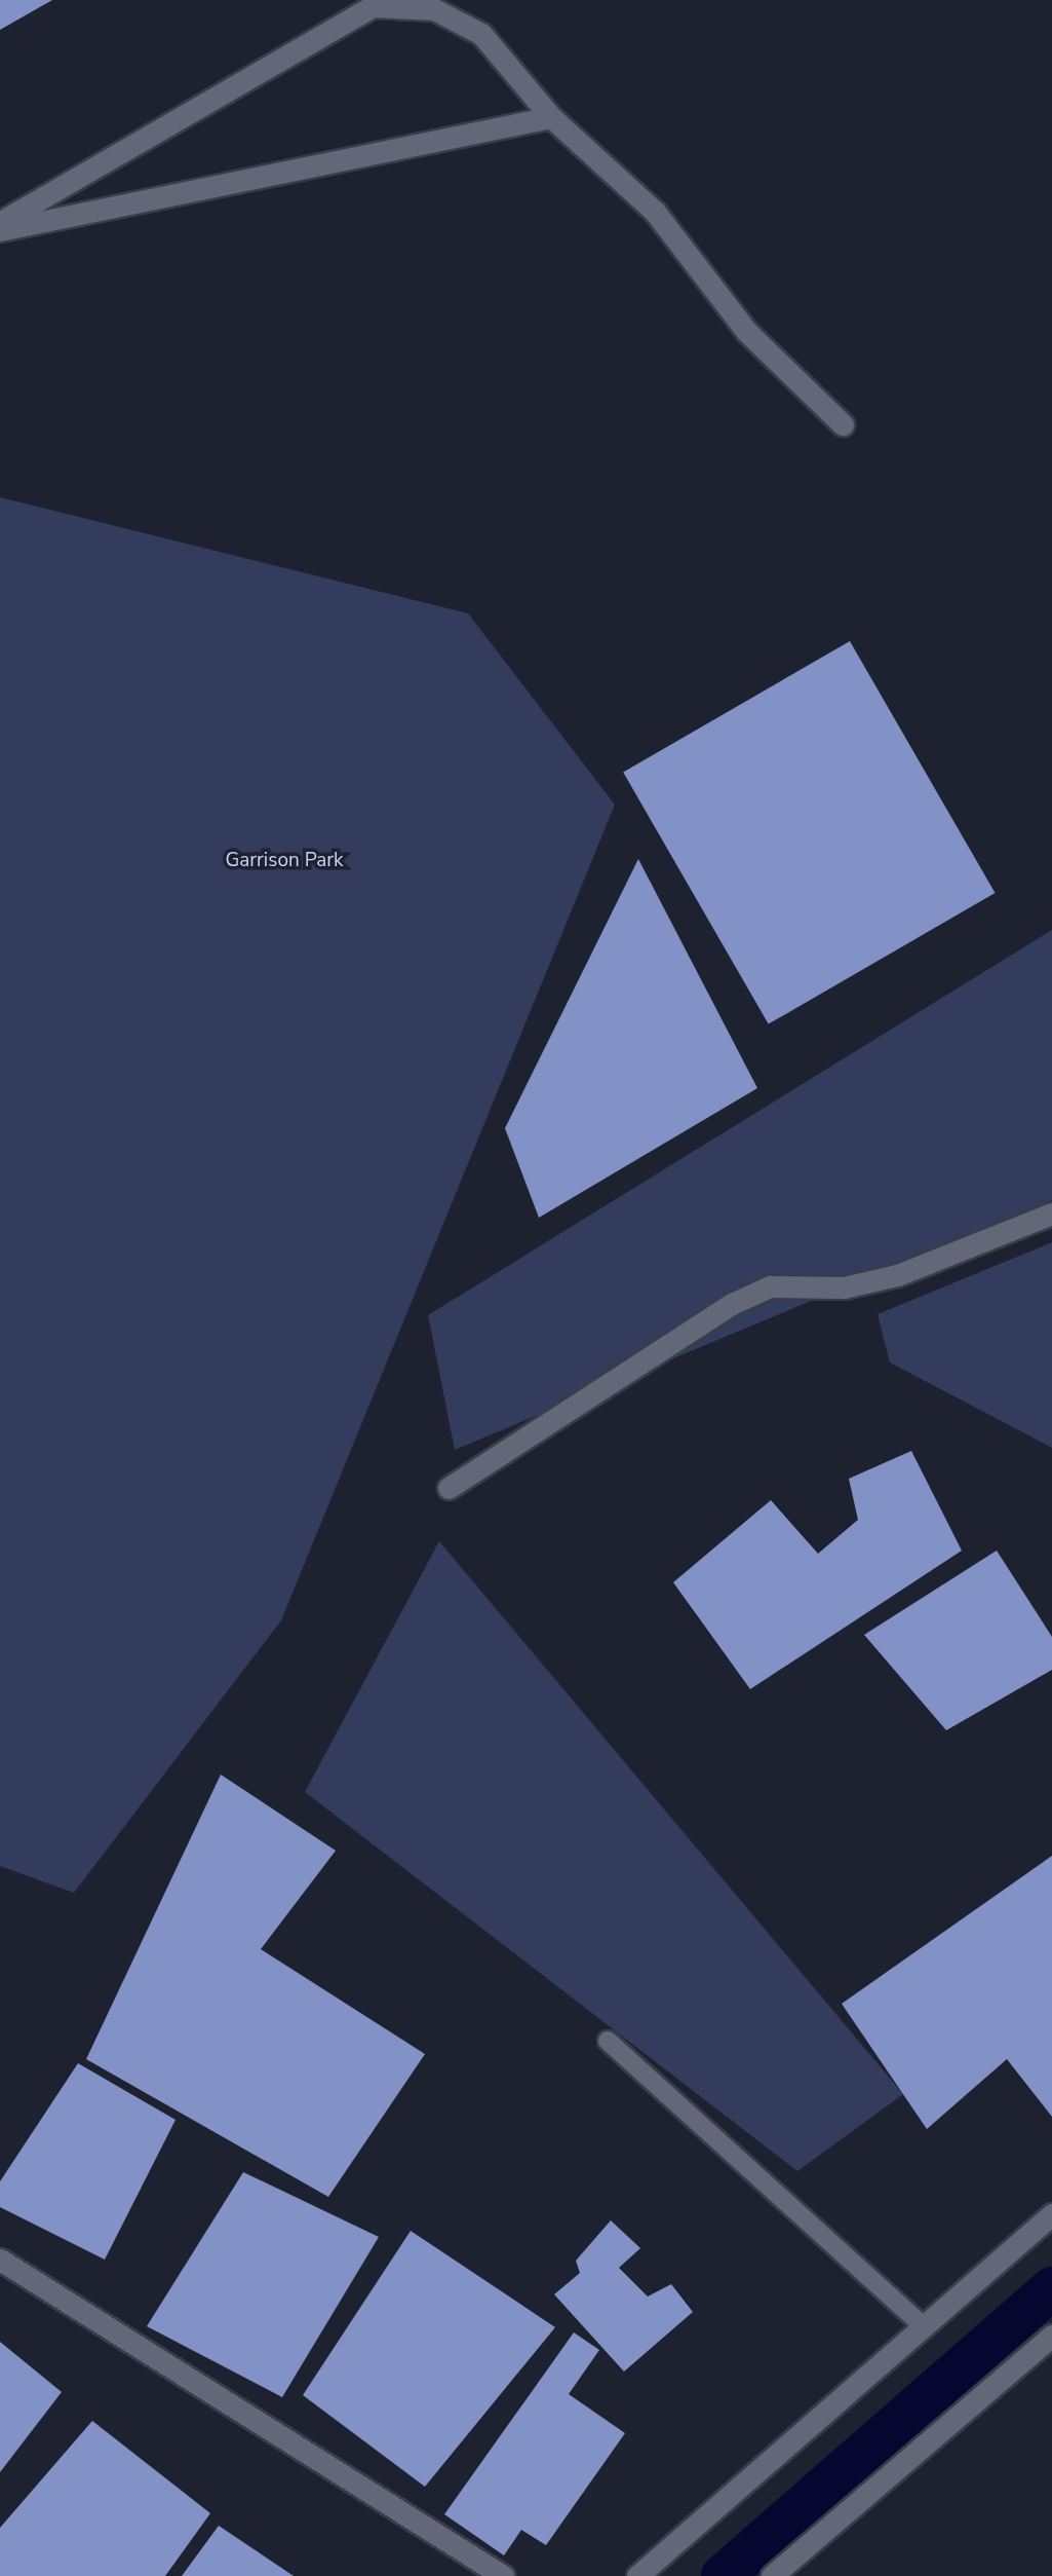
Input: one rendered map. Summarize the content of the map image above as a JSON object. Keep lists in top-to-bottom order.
{
  "parks": ["Garrison Park"]
}
